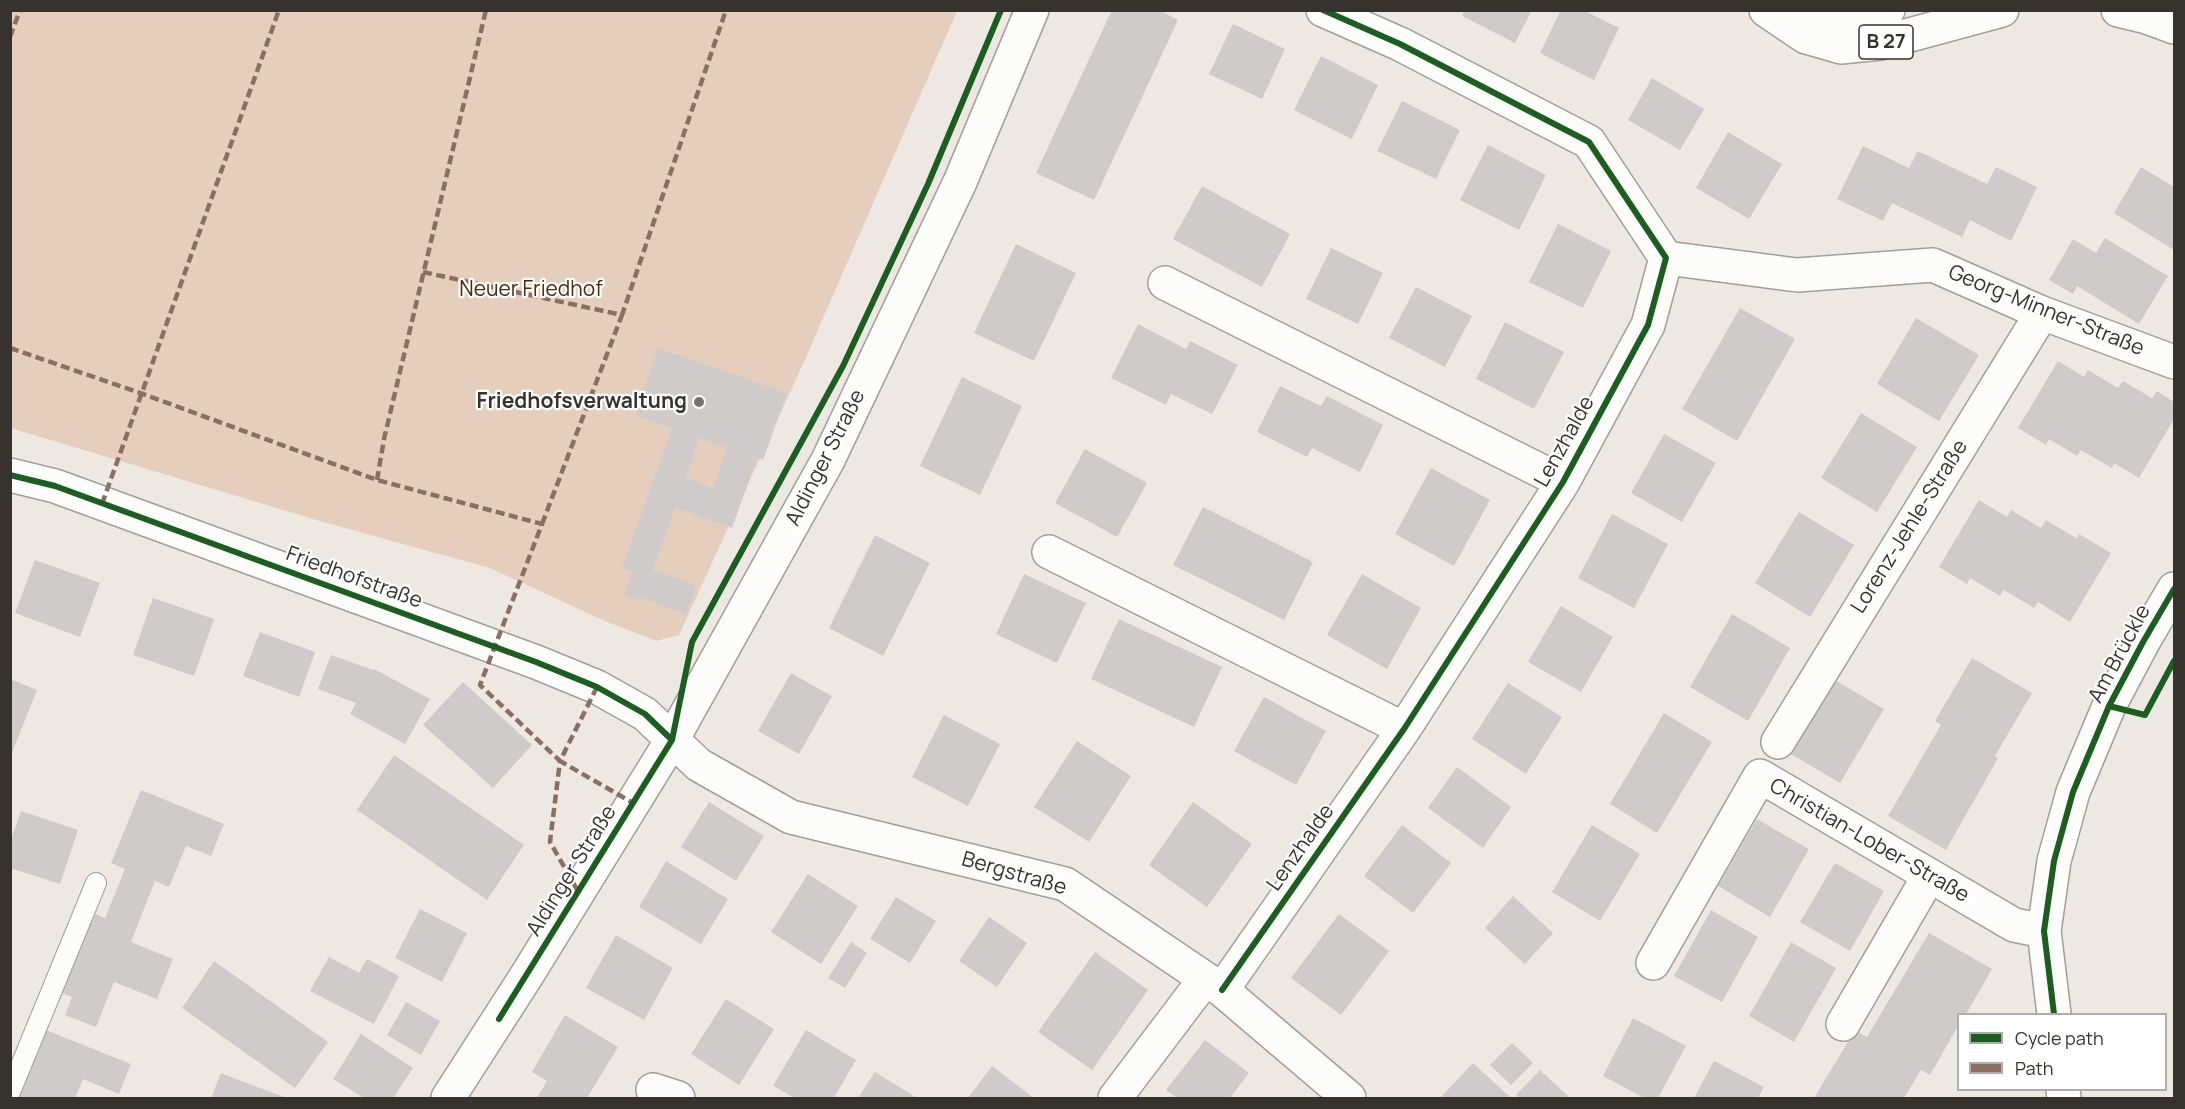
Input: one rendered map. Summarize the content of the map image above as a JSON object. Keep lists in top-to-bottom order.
{
  "streets": {
    "main road": [
      "B 27",
      "Georg-Minner-Straße",
      "Lenzhalde",
      "Aldinger Straße",
      "Lorenz-Jehle-Straße",
      "Friedhofstraße",
      "Am Brückle",
      "Christian-Lober-Straße",
      "Bergstraße"
    ]
  },
  "crossings": [
    ["Georg-Minner-Straße", "Lenzhalde"],
    ["Georg-Minner-Straße", "Lorenz-Jehle-Straße"],
    ["Lenzhalde", "Bergstraße"],
    ["Aldinger Straße", "Friedhofstraße"],
    ["Aldinger Straße", "Bergstraße"],
    ["Friedhofstraße", "Bergstraße"],
    ["Am Brückle", "Christian-Lober-Straße"]
  ],
  "parks": ["Neuer Friedhof"],
  "places": ["Friedhofsverwaltung"],
  "legend": ["Cycle path", "Path"]
}
